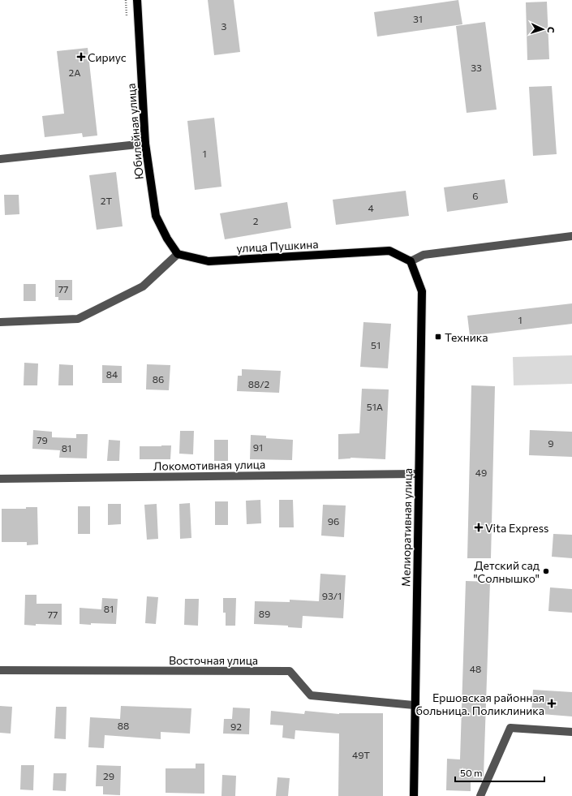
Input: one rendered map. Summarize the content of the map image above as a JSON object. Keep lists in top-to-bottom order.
{
  "streets": {
    "main road": ["Юбилейная улица", "улица Пушкина", "Мелиоративная улица"],
    "street": ["Локомотивная улица", "Восточная улица"]
  },
  "crossings": [
    ["Юбилейная улица", "улица Пушкина"],
    ["улица Пушкина", "Мелиоративная улица"],
    ["Локомотивная улица", "Мелиоративная улица"],
    ["Мелиоративная улица", "Восточная улица"]
  ],
  "places": {
    "health": ["Сириус", "Vita Express", "Ершовская районная больница. Поликлиника"],
    "transit": ["Техника"],
    "other": ["Детский сад \"Солнышко\""]
  },
  "house_numbers": [
    "31",
    "3",
    "33",
    "2А",
    "1",
    "6",
    "2Т",
    "4",
    "2",
    "77",
    "1",
    "51",
    "84",
    "86",
    "88/2",
    "51А",
    "79",
    "9",
    "91",
    "81",
    "49",
    "96",
    "93/1",
    "81",
    "89",
    "77",
    "48",
    "88",
    "92",
    "49Т",
    "29"
  ],
  "scale_bar": "50 m",
  "north": "right"
}
